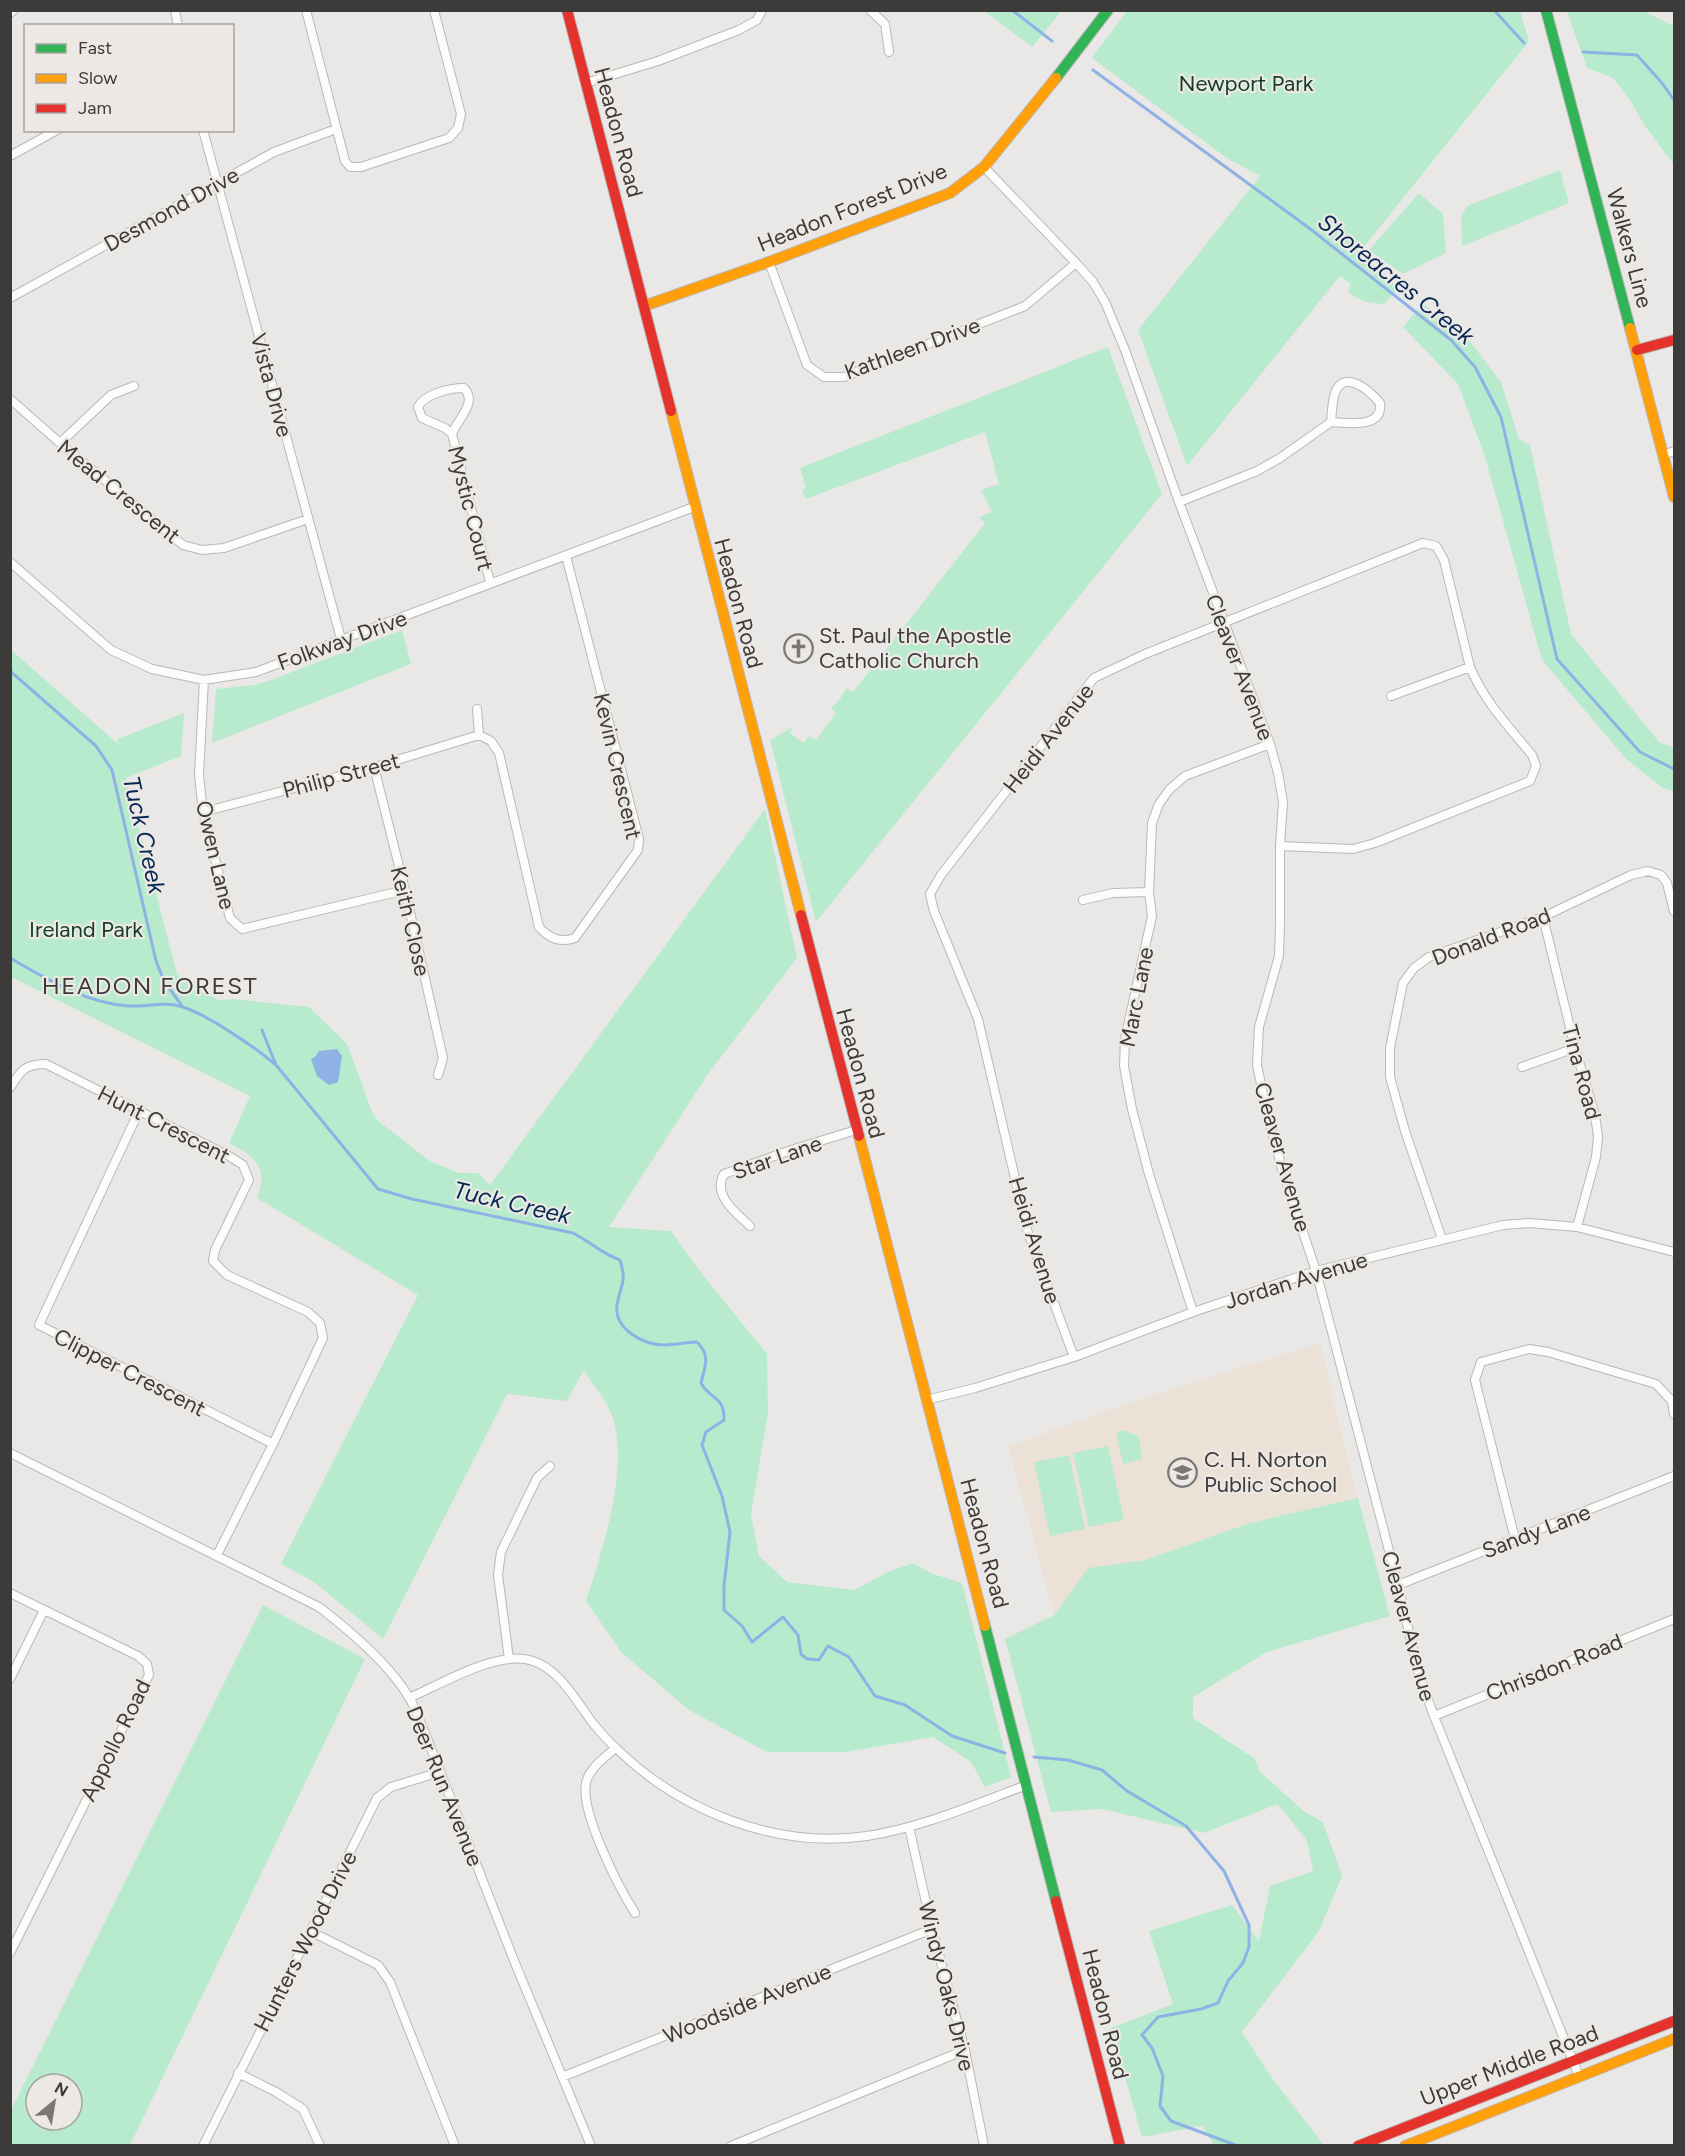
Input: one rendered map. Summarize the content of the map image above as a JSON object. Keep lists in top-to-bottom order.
{
  "streets": {
    "street": [
      "Headon Road",
      "Headon Forest Drive",
      "Desmond Drive",
      "Walkers Line",
      "Kathleen Drive",
      "Vista Drive",
      "Mead Crescent",
      "Mystic Court",
      "Folkway Drive",
      "Cleaver Avenue",
      "Heidi Avenue",
      "Kevin Crescent",
      "Philip Street",
      "Owen Lane",
      "Keith Close",
      "Donald Road",
      "Marc Lane",
      "Tina Road",
      "Hunt Crescent",
      "Star Lane",
      "Jordan Avenue",
      "Clipper Crescent",
      "Sandy Lane",
      "Chrisdon Road",
      "Appollo Road",
      "Deer Run Avenue",
      "Hunters Wood Drive",
      "Windy Oaks Drive",
      "Woodside Avenue",
      "Upper Middle Road"
    ]
  },
  "crossings": [
    ["Headon Road", "Headon Forest Drive"],
    ["Headon Road", "Folkway Drive"],
    ["Headon Road", "Star Lane"],
    ["Headon Road", "Jordan Avenue"],
    ["Headon Forest Drive", "Kathleen Drive"],
    ["Headon Forest Drive", "Cleaver Avenue"],
    ["Desmond Drive", "Vista Drive"],
    ["Kathleen Drive", "Cleaver Avenue"],
    ["Vista Drive", "Mead Crescent"],
    ["Vista Drive", "Folkway Drive"],
    ["Mystic Court", "Folkway Drive"],
    ["Folkway Drive", "Kevin Crescent"],
    ["Folkway Drive", "Owen Lane"],
    ["Cleaver Avenue", "Heidi Avenue"],
    ["Cleaver Avenue", "Marc Lane"],
    ["Cleaver Avenue", "Jordan Avenue"],
    ["Cleaver Avenue", "Sandy Lane"],
    ["Cleaver Avenue", "Chrisdon Road"],
    ["Cleaver Avenue", "Upper Middle Road"],
    ["Heidi Avenue", "Jordan Avenue"],
    ["Kevin Crescent", "Philip Street"],
    ["Philip Street", "Owen Lane"],
    ["Philip Street", "Keith Close"],
    ["Owen Lane", "Keith Close"],
    ["Donald Road", "Tina Road"],
    ["Donald Road", "Jordan Avenue"],
    ["Marc Lane", "Jordan Avenue"],
    ["Tina Road", "Jordan Avenue"],
    ["Hunt Crescent", "Clipper Crescent"],
    ["Hunt Crescent", "Deer Run Avenue"],
    ["Deer Run Avenue", "Hunters Wood Drive"],
    ["Deer Run Avenue", "Woodside Avenue"],
    ["Windy Oaks Drive", "Woodside Avenue"]
  ],
  "districts": ["HEADON FOREST"],
  "water": ["Shoreacres Creek", "Tuck Creek"],
  "parks": ["Newport Park", "Ireland Park"],
  "places": {
    "church": ["St. Paul the Apostle Catholic Church"],
    "school or university": ["C. H. Norton Public School"]
  },
  "legend": ["Fast", "Slow", "Jam"],
  "north": "top right"
}
